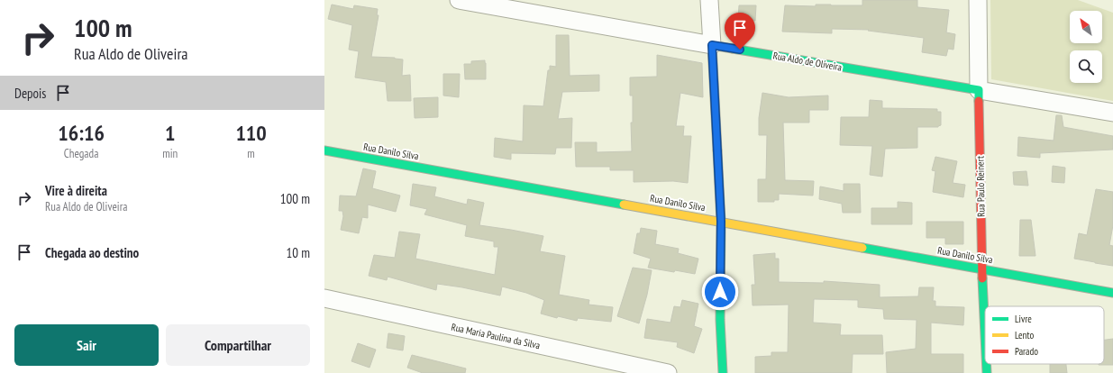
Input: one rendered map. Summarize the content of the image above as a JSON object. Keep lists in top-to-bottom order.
{
  "streets": {
    "street": [
      "Rua Aldo de Oliveira",
      "Rua Danilo Silva",
      "Rua Paulo Reinert",
      "Rua Maria Paulina da Silva"
    ]
  },
  "crossings": [
    ["Rua Aldo de Oliveira", "Rua Paulo Reinert"],
    ["Rua Danilo Silva", "Rua Paulo Reinert"]
  ],
  "legend": ["Livre", "Lento", "Parado"],
  "north": "top left",
  "page": {
    "turn": ["100 m", "Rua Aldo de Oliveira"],
    "then": "Depois",
    "eta": [
      "16:16",
      "Chegada",
      "1",
      "min",
      "110",
      "m"
    ],
    "list": [
      {
        "name": "Vire à direita",
        "note": "Rua Aldo de Oliveira",
        "value": "100 m"
      },
      {
        "name": "Chegada ao destino",
        "value": "10 m"
      }
    ],
    "buttons": ["Sair", "Compartilhar"]
  }
}
